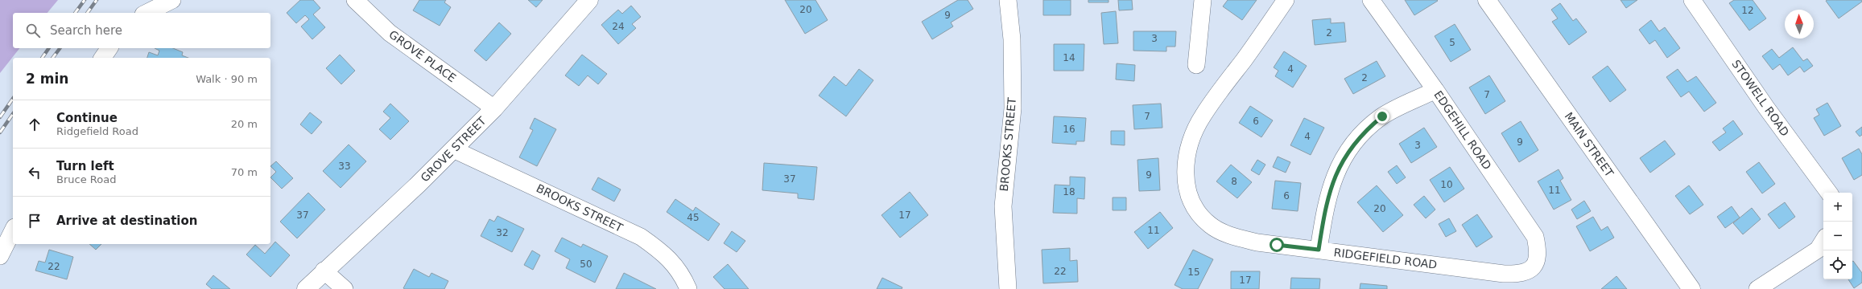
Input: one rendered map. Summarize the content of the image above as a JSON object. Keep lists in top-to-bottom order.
{
  "streets": {
    "street": [
      "GROVE PLACE",
      "STOWELL ROAD",
      "EDGEHILL ROAD",
      "BROOKS STREET",
      "MAIN STREET",
      "GROVE STREET",
      "RIDGEFIELD ROAD"
    ]
  },
  "crossings": [
    ["GROVE PLACE", "GROVE STREET"],
    ["EDGEHILL ROAD", "RIDGEFIELD ROAD"],
    ["BROOKS STREET", "GROVE STREET"]
  ],
  "house_numbers": [
    "20",
    "12",
    "9",
    "24",
    "2",
    "3",
    "5",
    "14",
    "4",
    "2",
    "7",
    "7",
    "6",
    "16",
    "4",
    "9",
    "3",
    "33",
    "9",
    "37",
    "8",
    "10",
    "11",
    "18",
    "6",
    "20",
    "37",
    "17",
    "45",
    "11",
    "32",
    "50",
    "22",
    "22",
    "15",
    "17"
  ],
  "north": "top",
  "page": {
    "search": "Search here",
    "heading": ["2 min", "Walk · 90 m"],
    "list": [
      ["Continue", "Ridgefield Road", "20 m"],
      ["Turn left", "Bruce Road", "70 m"],
      "Arrive at destination"
    ],
    "map_buttons": ["+", "−"]
  }
}
